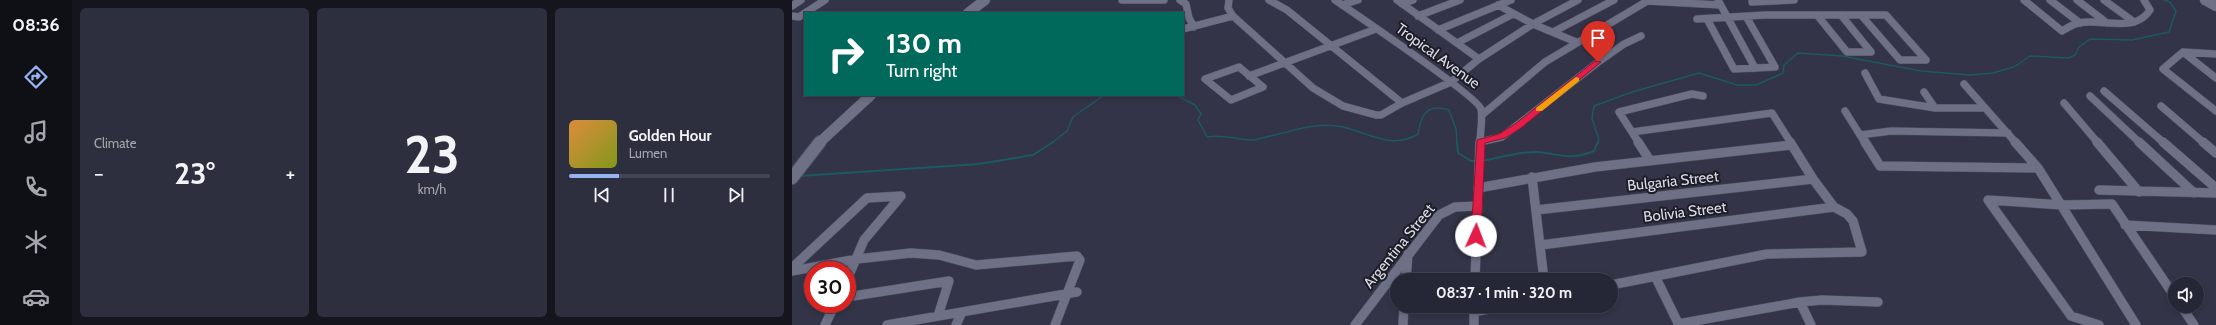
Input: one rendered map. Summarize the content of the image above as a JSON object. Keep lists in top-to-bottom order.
{
  "streets": {
    "street": [
      "Tropical Avenue",
      "Bulgaria Street",
      "Bolivia Street",
      "Argentina Street"
    ]
  },
  "page": {
    "tabs": "08:36",
    "tile": [
      "Climate",
      ["23", "km/h"]
    ],
    "turn": ["130 m", "Turn right"],
    "song": ["Golden Hour", "Lumen"],
    "heat": ["−", "23°", "+"],
    "limit": "30",
    "trip": "08:37 · 1 min · 320 m"
  }
}
